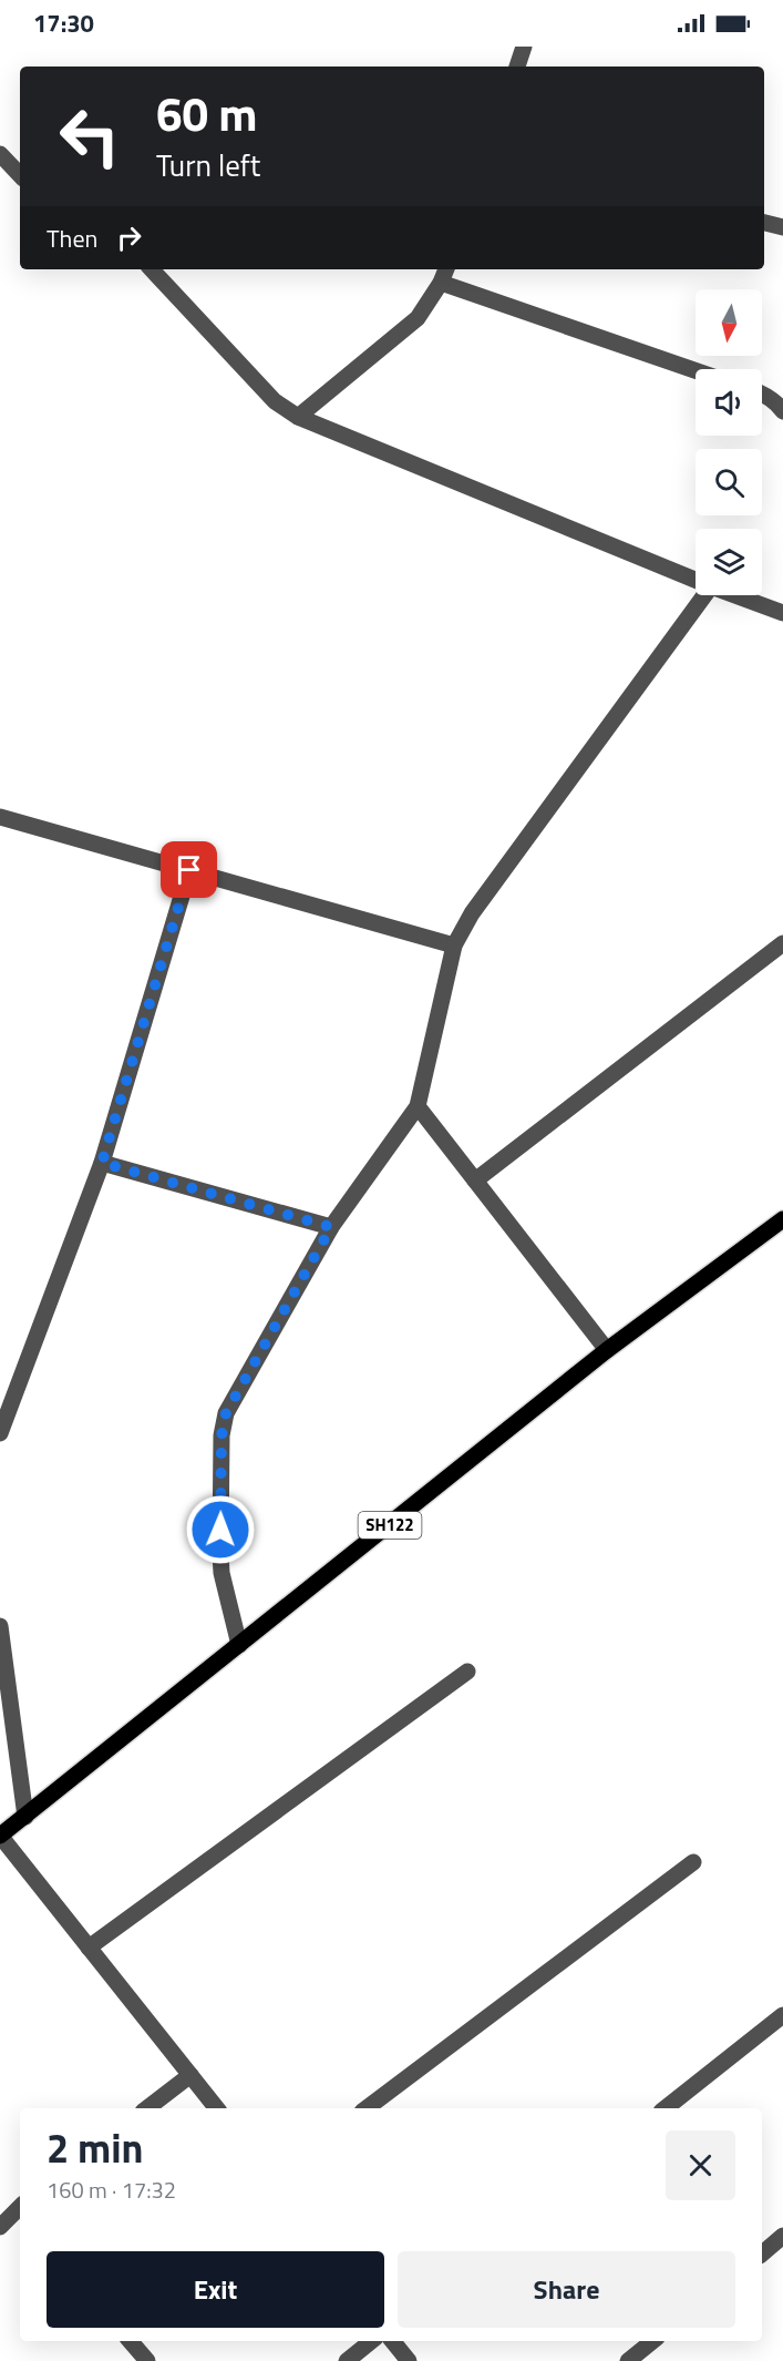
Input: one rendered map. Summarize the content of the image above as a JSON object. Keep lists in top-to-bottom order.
{
  "streets": {
    "main road": ["SH122"]
  },
  "north": "bottom",
  "page": {
    "status": "17:30",
    "turn": ["60 m", "Turn left"],
    "then": "Then",
    "heading": ["2 min", "160 m · 17:32"],
    "buttons": ["Exit", "Share"]
  }
}
